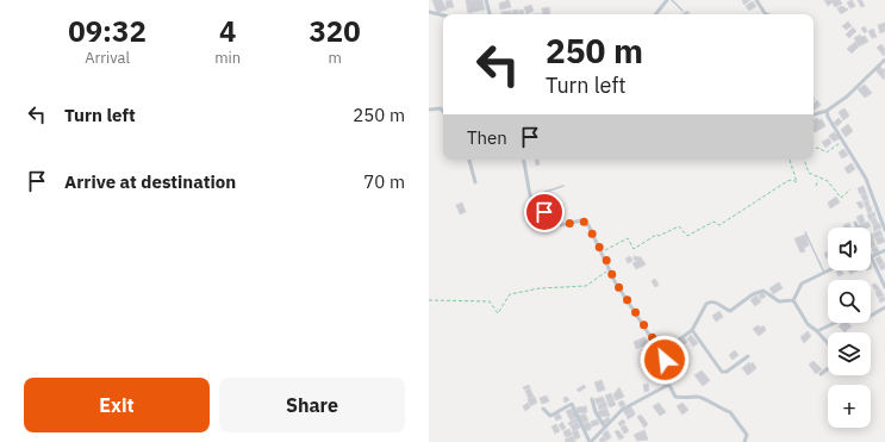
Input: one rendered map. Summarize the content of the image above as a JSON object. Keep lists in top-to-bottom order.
{
  "page": {
    "eta": [
      "09:32",
      "Arrival",
      "4",
      "min",
      "320",
      "m"
    ],
    "turn": ["250 m", "Turn left"],
    "list": [
      {
        "name": "Turn left",
        "value": "250 m"
      },
      {
        "name": "Arrive at destination",
        "value": "70 m"
      }
    ],
    "then": "Then",
    "map_buttons": "+",
    "buttons": ["Exit", "Share"]
  }
}
